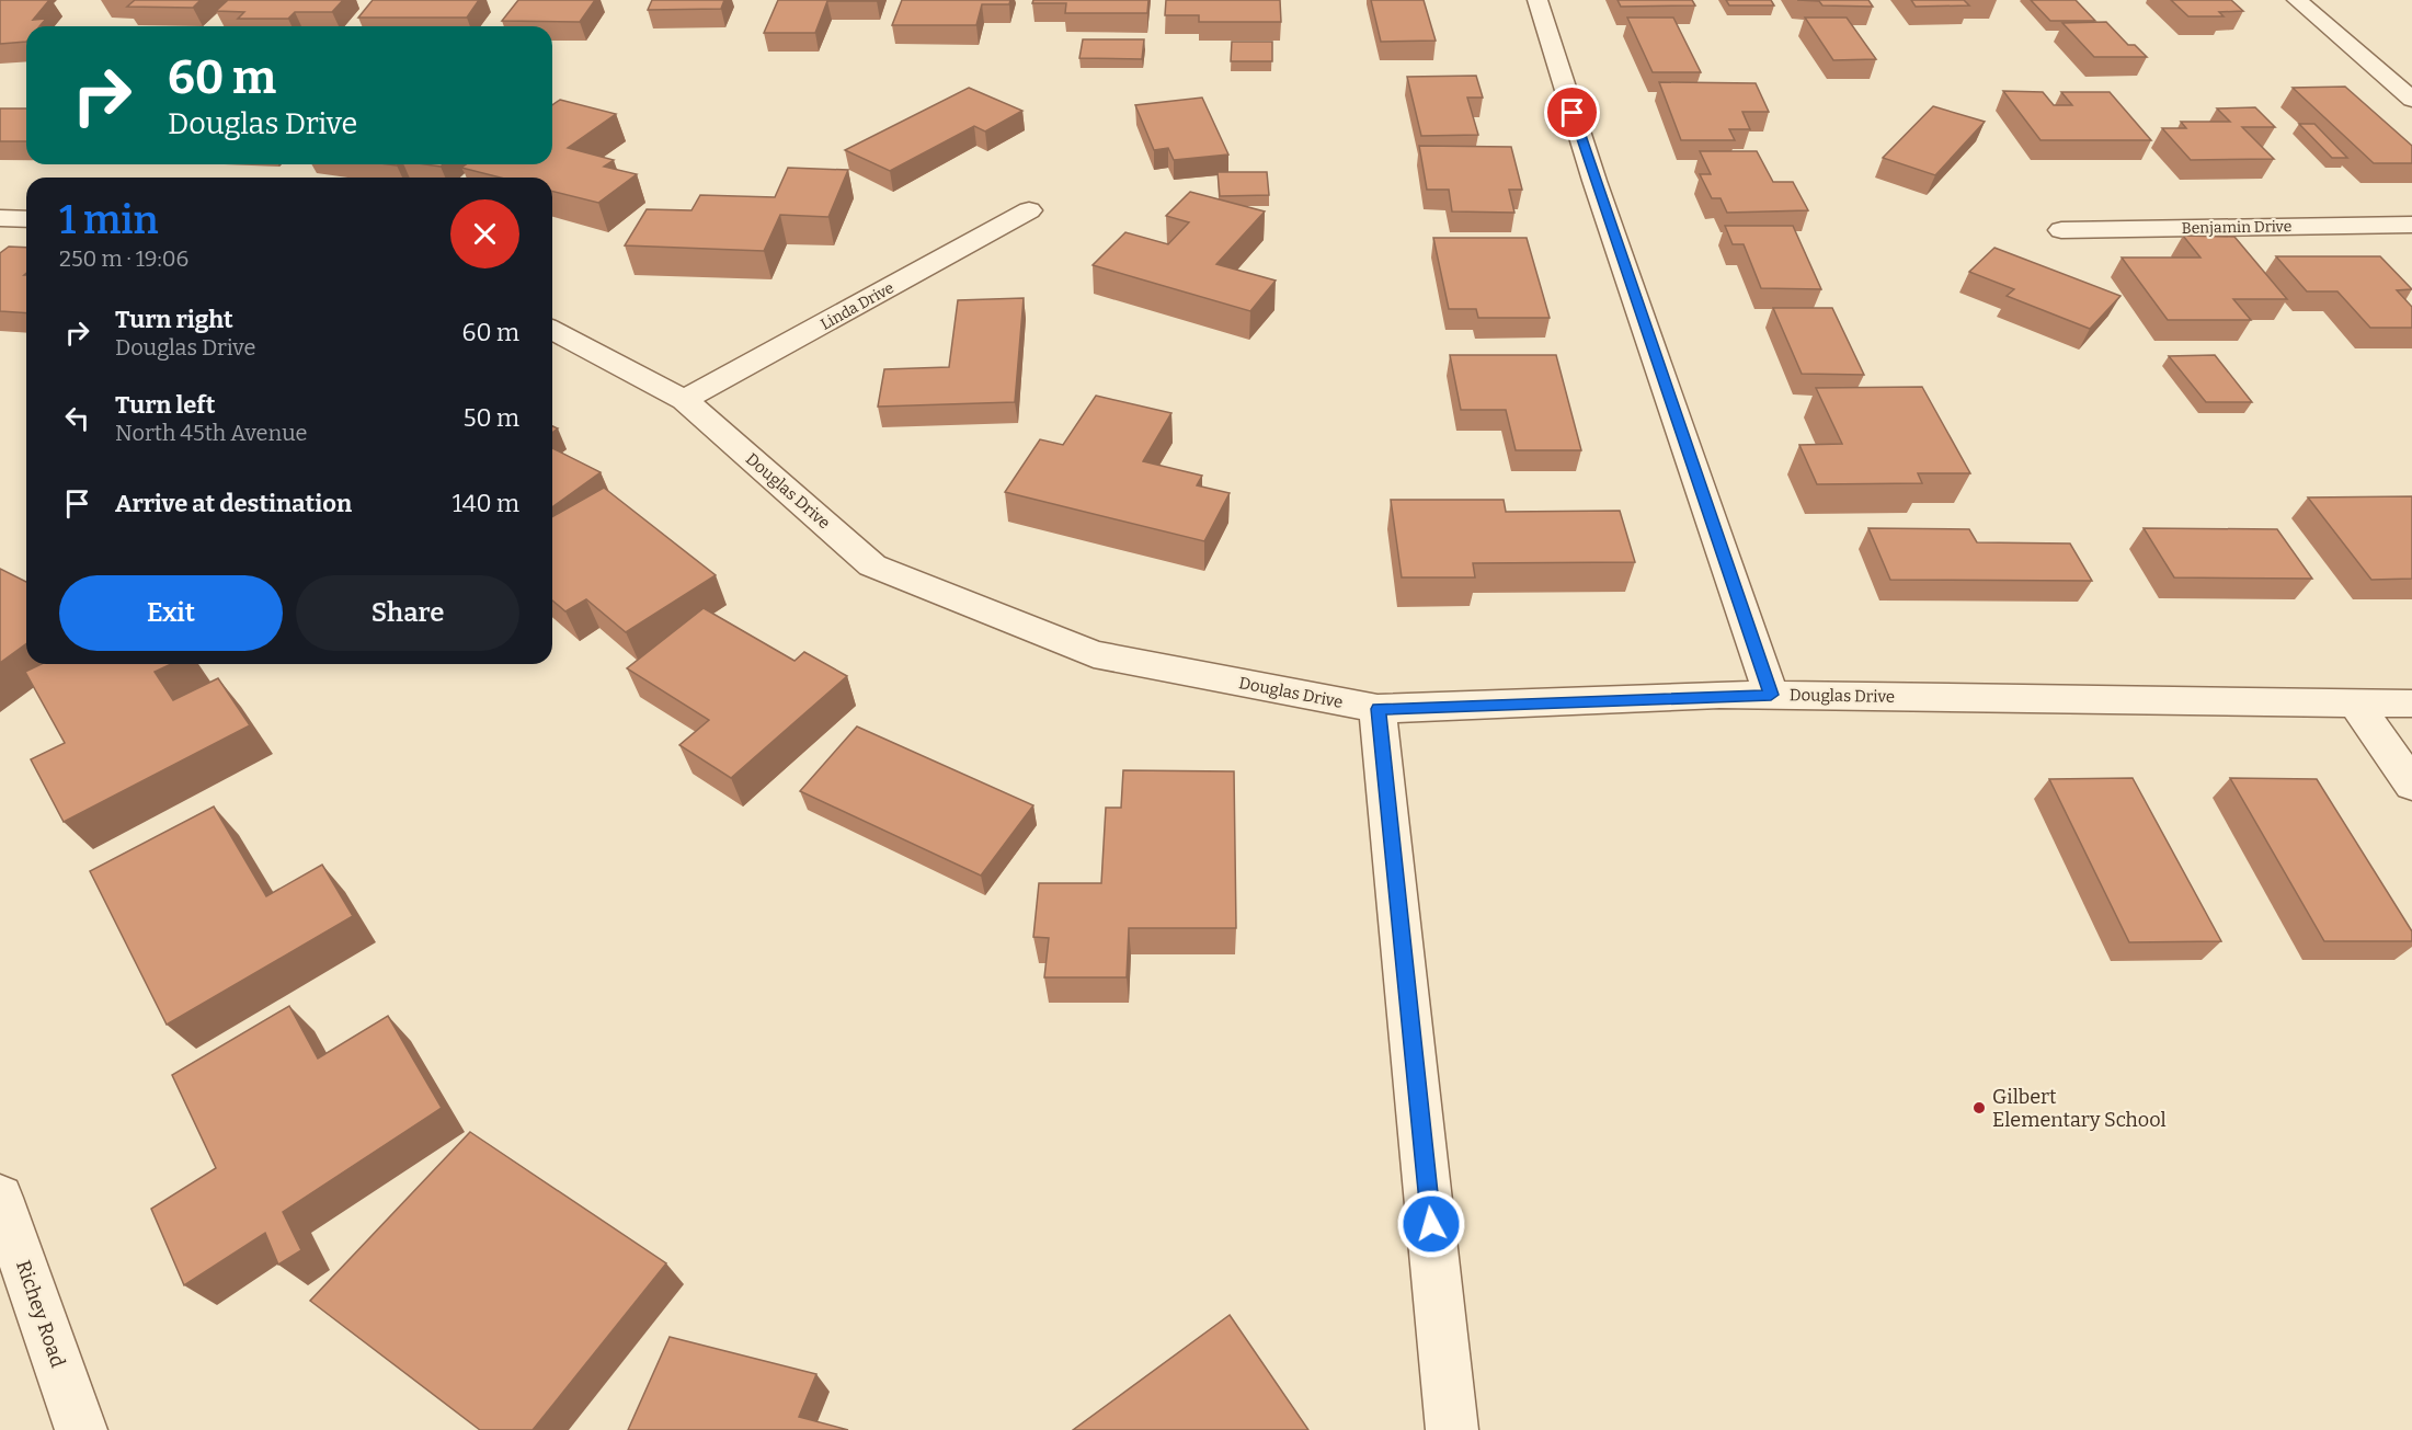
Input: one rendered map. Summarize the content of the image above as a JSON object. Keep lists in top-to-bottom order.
{
  "streets": {
    "street": [
      "Benjamin Drive",
      "Linda Drive",
      "Douglas Drive",
      "Richey Road"
    ]
  },
  "crossings": [
    ["Linda Drive", "Douglas Drive"]
  ],
  "places": ["Gilbert Elementary School"],
  "page": {
    "turn": ["60 m", "Douglas Drive"],
    "heading": ["1 min", "250 m · 19:06"],
    "list": [
      {
        "name": "Turn right",
        "note": "Douglas Drive",
        "value": "60 m"
      },
      {
        "name": "Turn left",
        "note": "North 45th Avenue",
        "value": "50 m"
      },
      {
        "name": "Arrive at destination",
        "value": "140 m"
      }
    ],
    "buttons": ["Exit", "Share"]
  }
}
